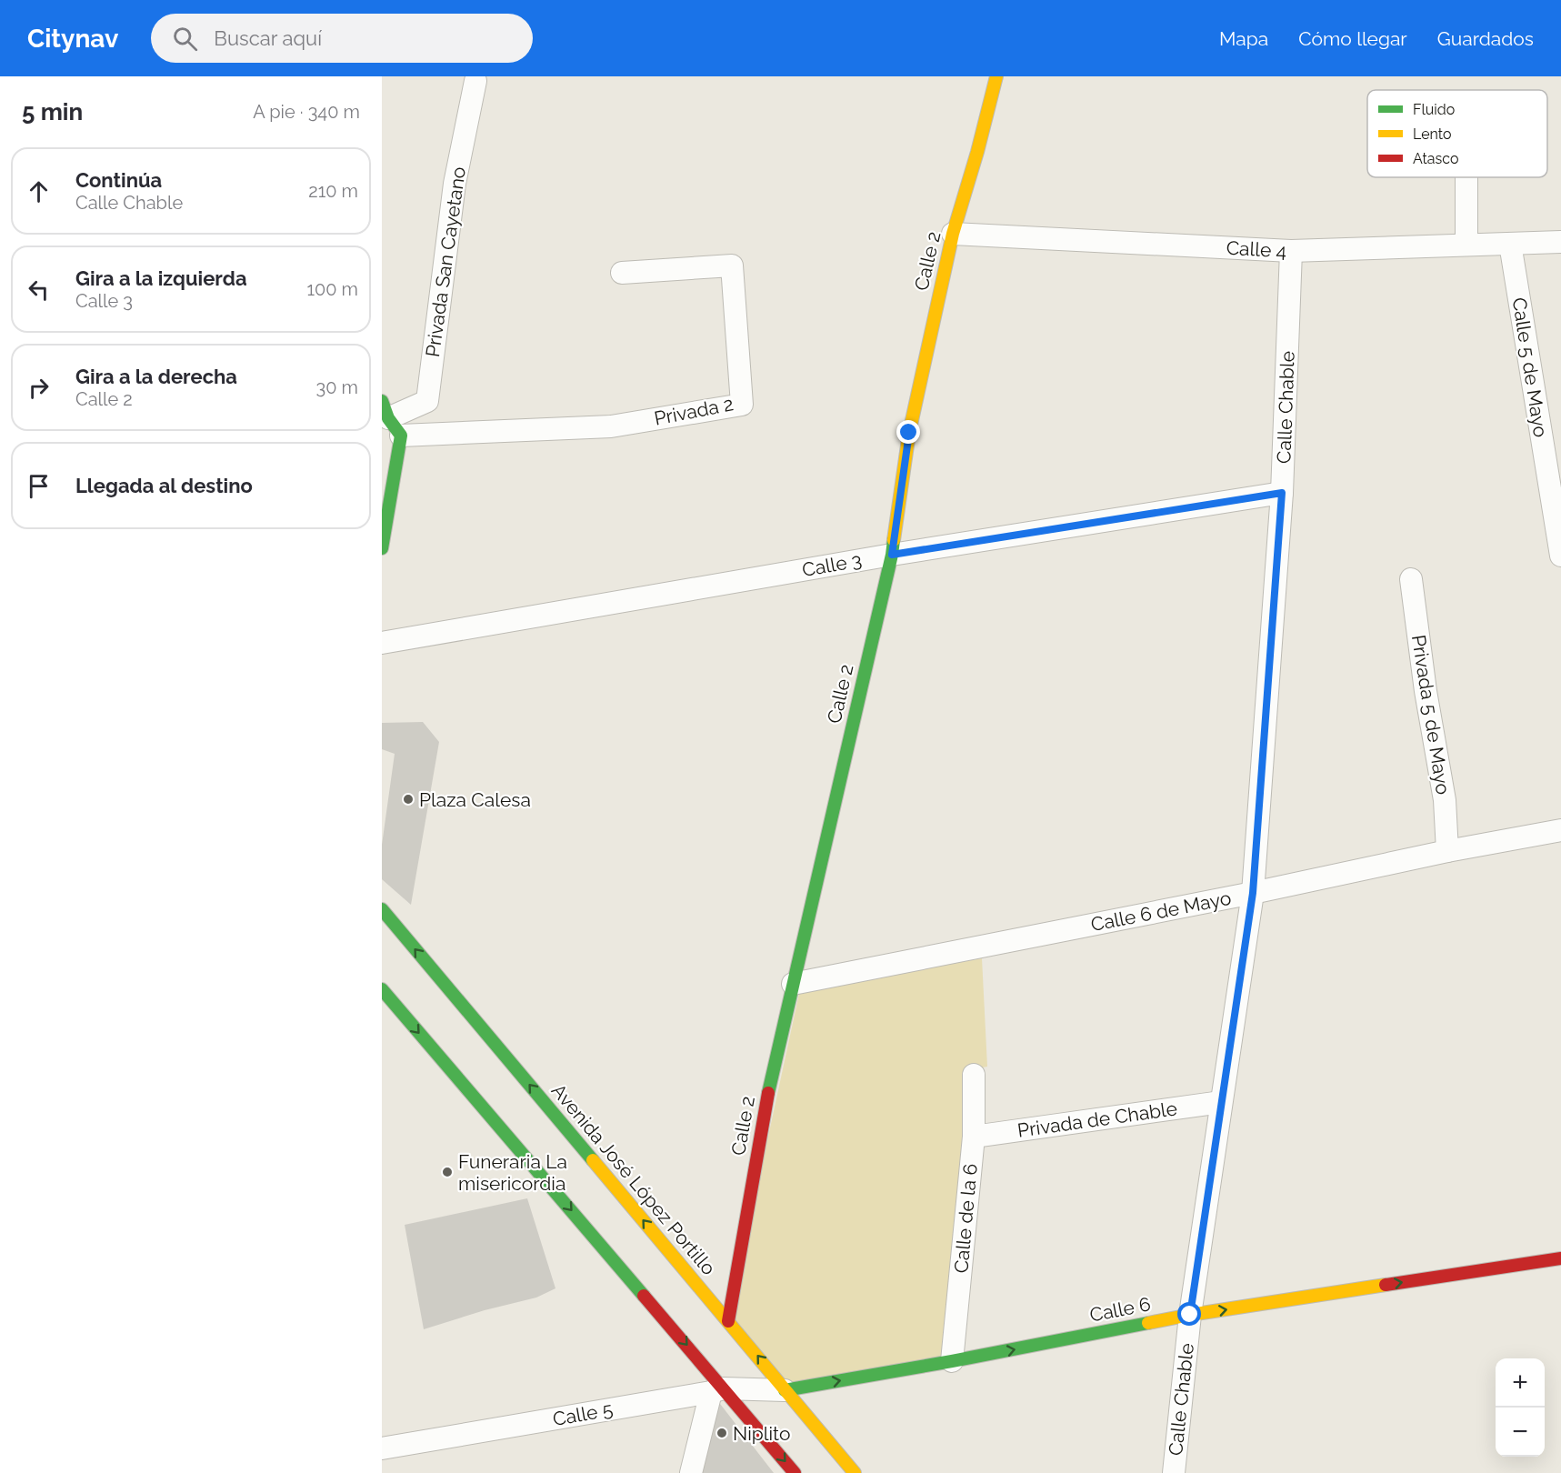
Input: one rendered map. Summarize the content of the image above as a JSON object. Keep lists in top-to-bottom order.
{
  "streets": {
    "street": [
      "Calle 4",
      "Calle 2",
      "Privada San Cayetano",
      "Calle 5 de Mayo",
      "Calle Chable",
      "Privada 2",
      "Calle 3",
      "Privada 5 de Mayo",
      "Calle 6 de Mayo",
      "Privada de Chable",
      "Avenida José López Portillo",
      "Calle de la 6",
      "Calle 6",
      "Calle 5"
    ]
  },
  "crossings": [
    ["Calle 4", "Calle 2"],
    ["Calle 4", "Calle 5 de Mayo"],
    ["Calle 4", "Calle Chable"],
    ["Calle 2", "Calle 3"],
    ["Calle 2", "Calle 6 de Mayo"],
    ["Calle 2", "Avenida José López Portillo"],
    ["Privada San Cayetano", "Privada 2"],
    ["Calle Chable", "Calle 3"],
    ["Calle Chable", "Calle 6 de Mayo"],
    ["Calle Chable", "Privada de Chable"],
    ["Calle Chable", "Calle 6"],
    ["Privada 5 de Mayo", "Calle 6 de Mayo"],
    ["Privada de Chable", "Calle de la 6"],
    ["Avenida José López Portillo", "Calle 6"],
    ["Avenida José López Portillo", "Calle 5"],
    ["Calle de la 6", "Calle 6"],
    ["Calle 6", "Calle 5"]
  ],
  "one_way": ["Calle 6"],
  "places": ["Plaza Calesa", "Funeraria La misericordia", "Niplito"],
  "legend": ["Fluido", "Lento", "Atasco"],
  "page": {
    "header": "Citynav",
    "search": "Buscar aquí",
    "nav": ["Mapa", "Cómo llegar", "Guardados"],
    "heading": ["5 min", "A pie · 340 m"],
    "list": [
      ["Continúa", "Calle Chable", "210 m"],
      ["Gira a la izquierda", "Calle 3", "100 m"],
      ["Gira a la derecha", "Calle 2", "30 m"],
      "Llegada al destino"
    ],
    "map_buttons": ["+", "−"]
  }
}
